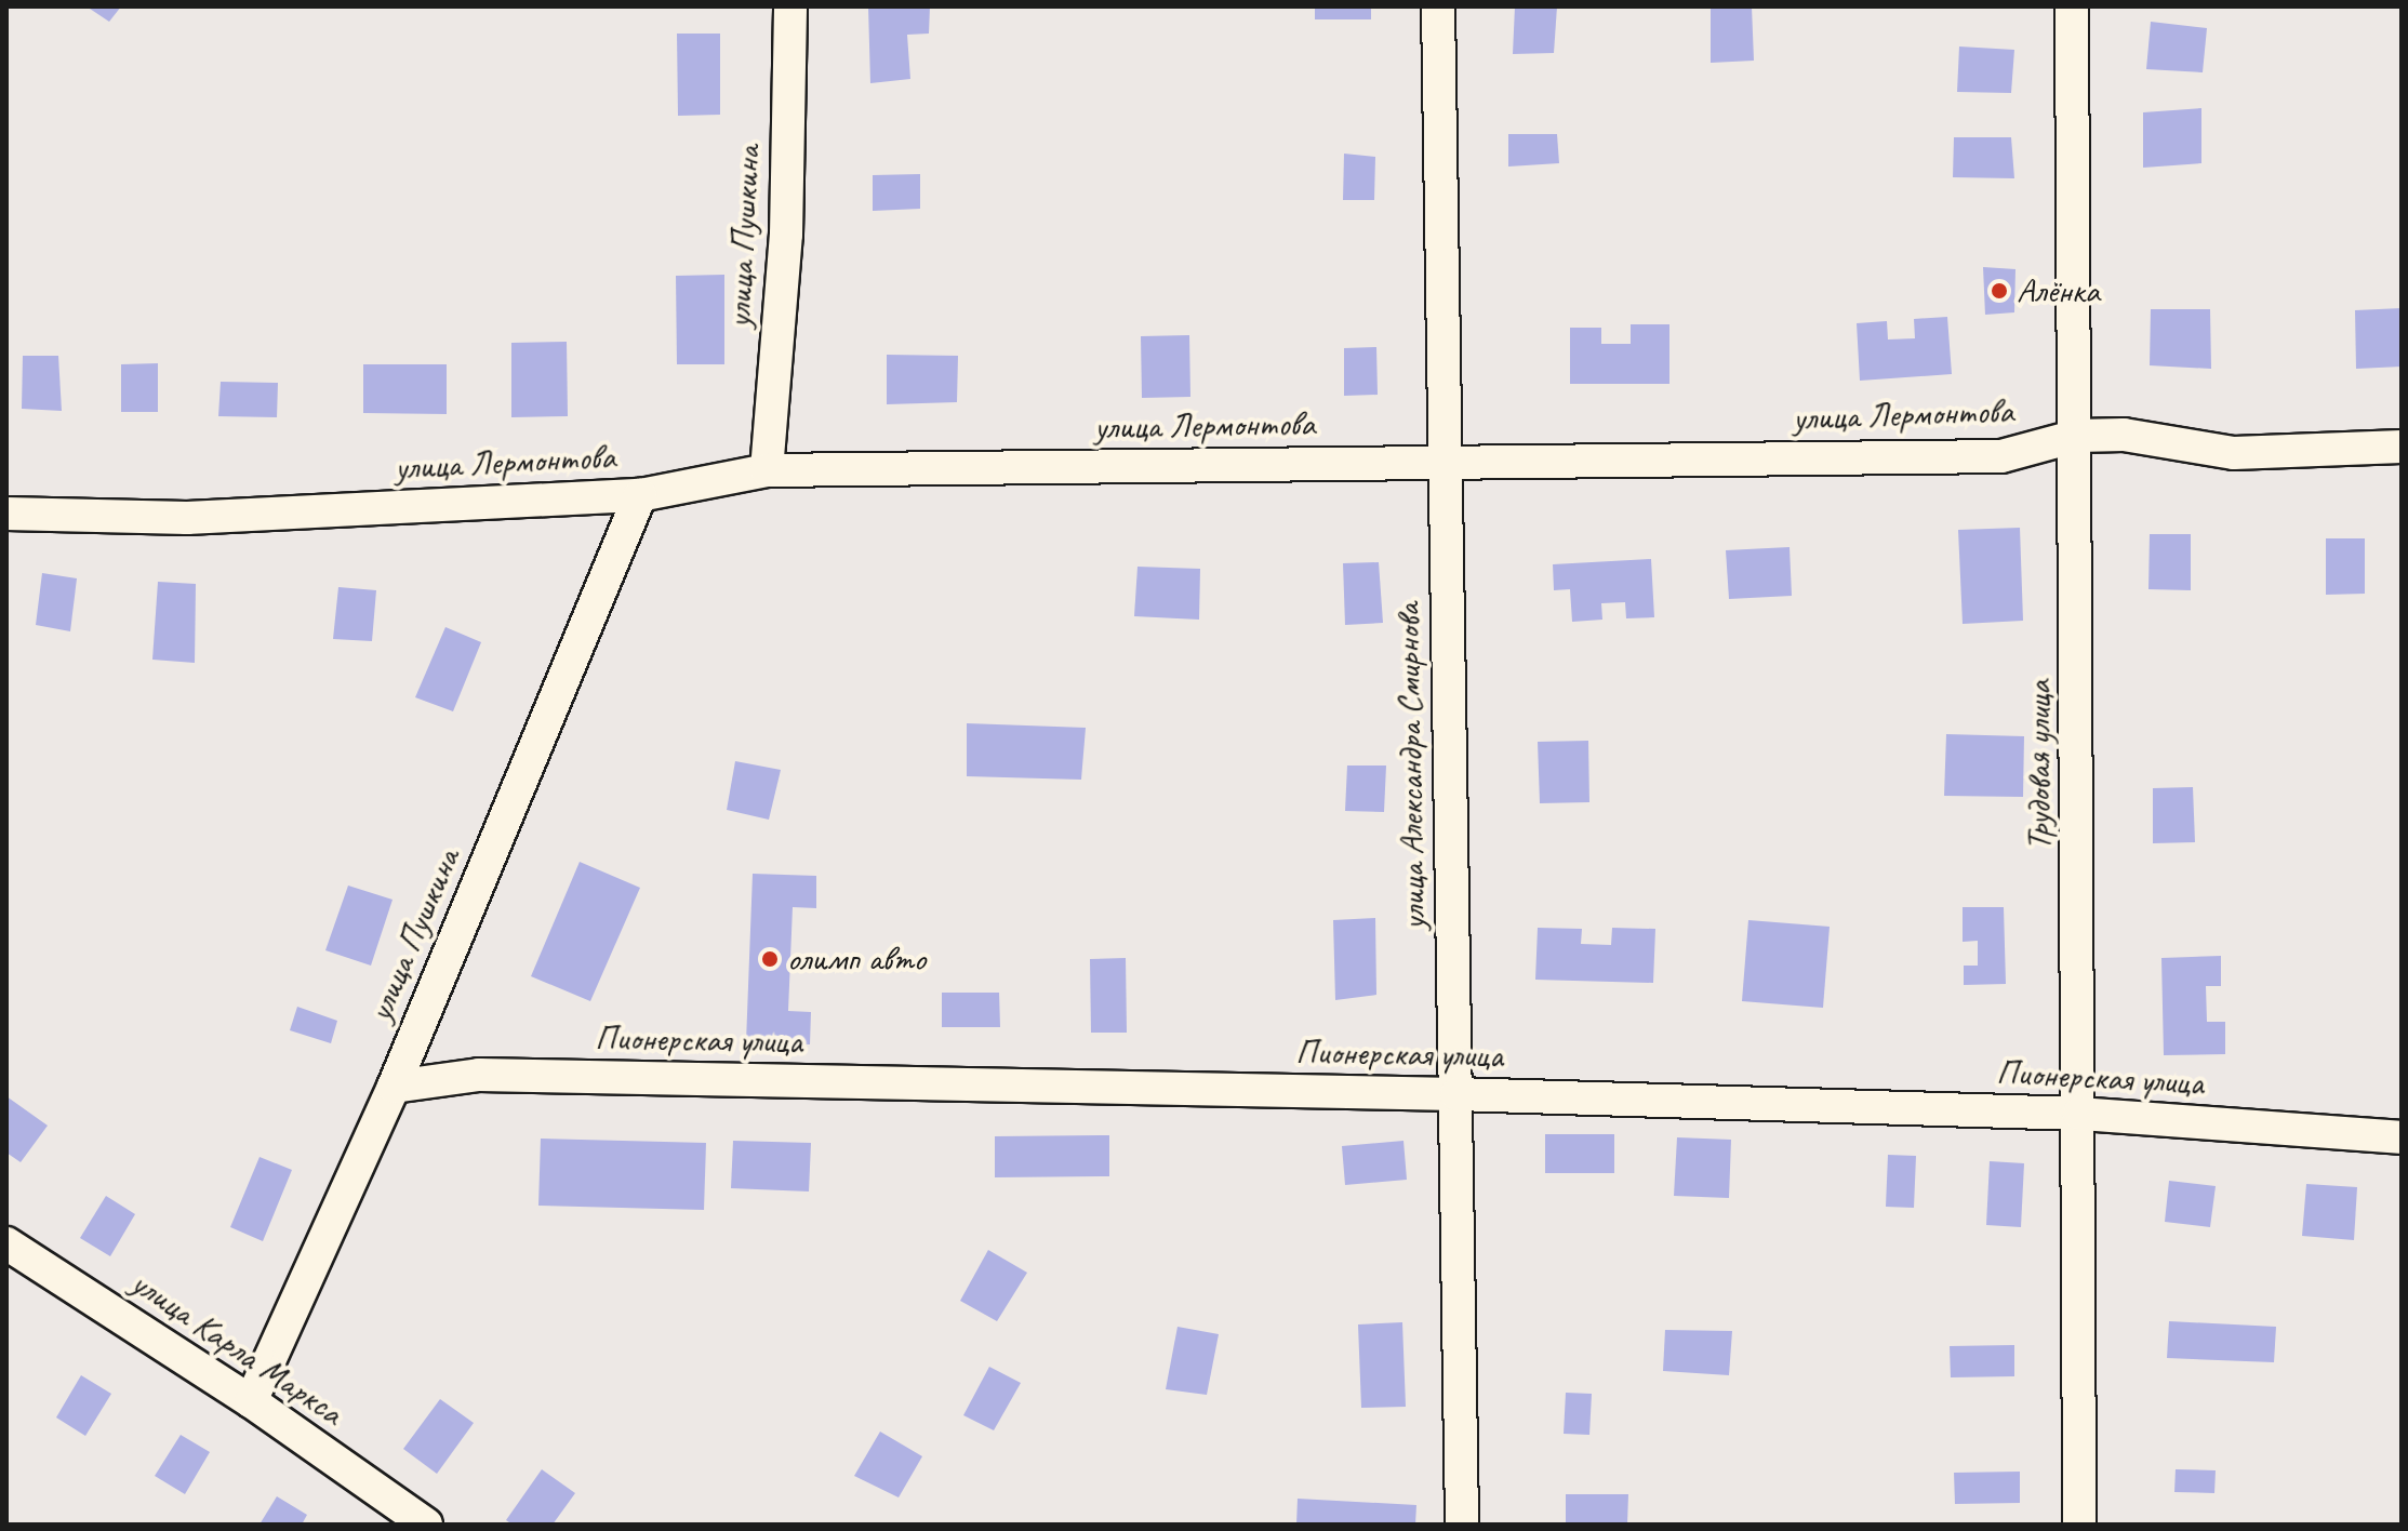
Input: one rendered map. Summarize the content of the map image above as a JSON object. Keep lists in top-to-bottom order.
{
  "streets": {
    "street": [
      "улица Пушкина",
      "улица Лермонтова",
      "Трудовая улица",
      "улица Александра Смирнова",
      "Пионерская улица",
      "улица Карла Маркса"
    ]
  },
  "crossings": [
    ["улица Пушкина", "улица Лермонтова"],
    ["улица Пушкина", "Пионерская улица"],
    ["улица Пушкина", "улица Карла Маркса"],
    ["улица Лермонтова", "Трудовая улица"],
    ["улица Лермонтова", "улица Александра Смирнова"],
    ["Трудовая улица", "Пионерская улица"],
    ["улица Александра Смирнова", "Пионерская улица"]
  ],
  "places": ["Алёнка", "олимп авто"]
}
